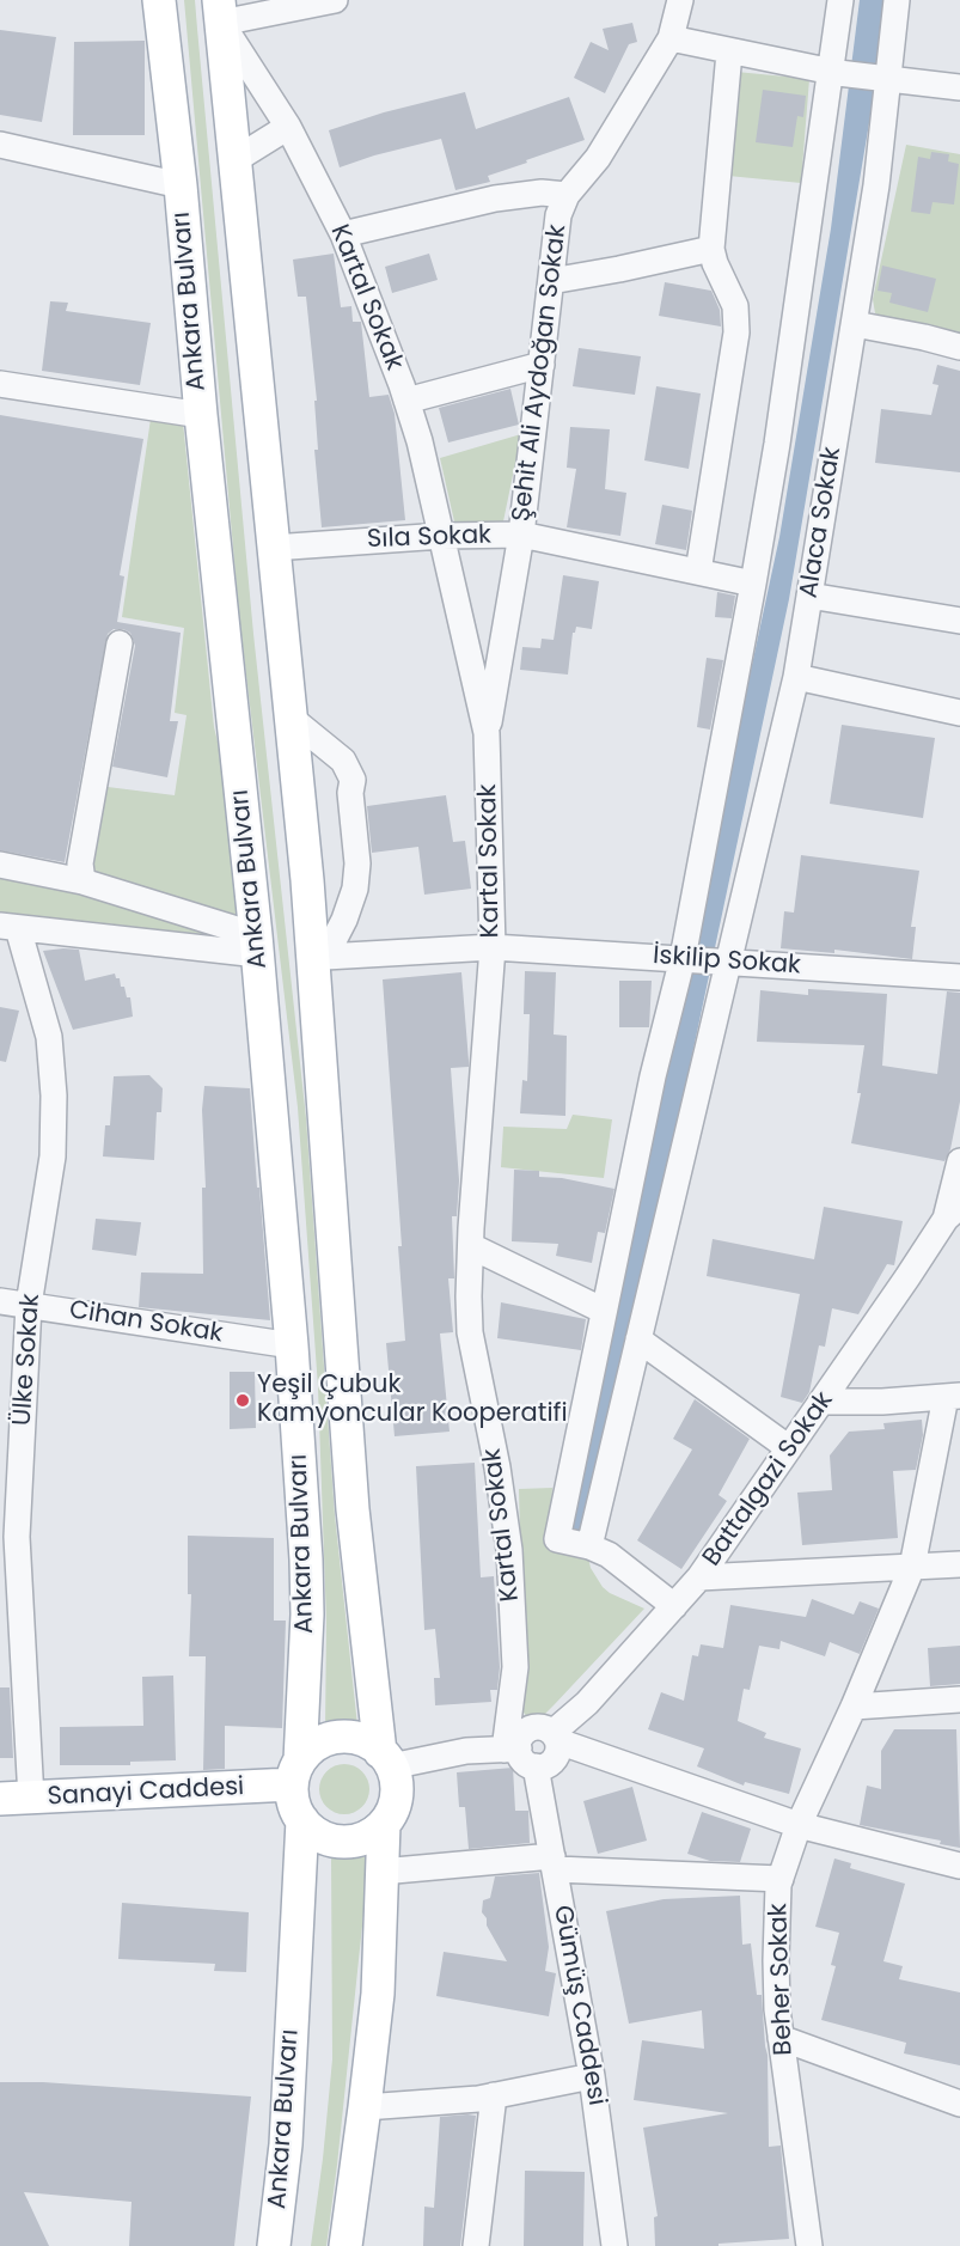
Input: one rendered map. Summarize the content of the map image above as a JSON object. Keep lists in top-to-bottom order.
{
  "streets": {
    "main road": ["Ankara Bulvarı", "Sanayi Caddesi"],
    "street": [
      "Kartal Sokak",
      "Şehit Ali Aydoğan Sokak",
      "Alaca Sokak",
      "Sıla Sokak",
      "İskilip Sokak",
      "Cihan Sokak",
      "Ülke Sokak",
      "Battalgazi Sokak",
      "Beher Sokak",
      "Gümüş Caddesi"
    ]
  },
  "crossings": [
    ["Kartal Sokak", "Ankara Bulvarı"],
    ["Kartal Sokak", "Şehit Ali Aydoğan Sokak"],
    ["Kartal Sokak", "Sıla Sokak"],
    ["Kartal Sokak", "İskilip Sokak"],
    ["Kartal Sokak", "Battalgazi Sokak"],
    ["Kartal Sokak", "Gümüş Caddesi"],
    ["Ankara Bulvarı", "Sıla Sokak"],
    ["Ankara Bulvarı", "İskilip Sokak"],
    ["Ankara Bulvarı", "Cihan Sokak"],
    ["Ankara Bulvarı", "Sanayi Caddesi"],
    ["Şehit Ali Aydoğan Sokak", "Sıla Sokak"],
    ["Alaca Sokak", "İskilip Sokak"],
    ["Cihan Sokak", "Ülke Sokak"],
    ["Ülke Sokak", "Sanayi Caddesi"],
    ["Battalgazi Sokak", "Gümüş Caddesi"]
  ],
  "places": ["Yeşil Çubuk Kamyoncular Kooperatifi"]
}
